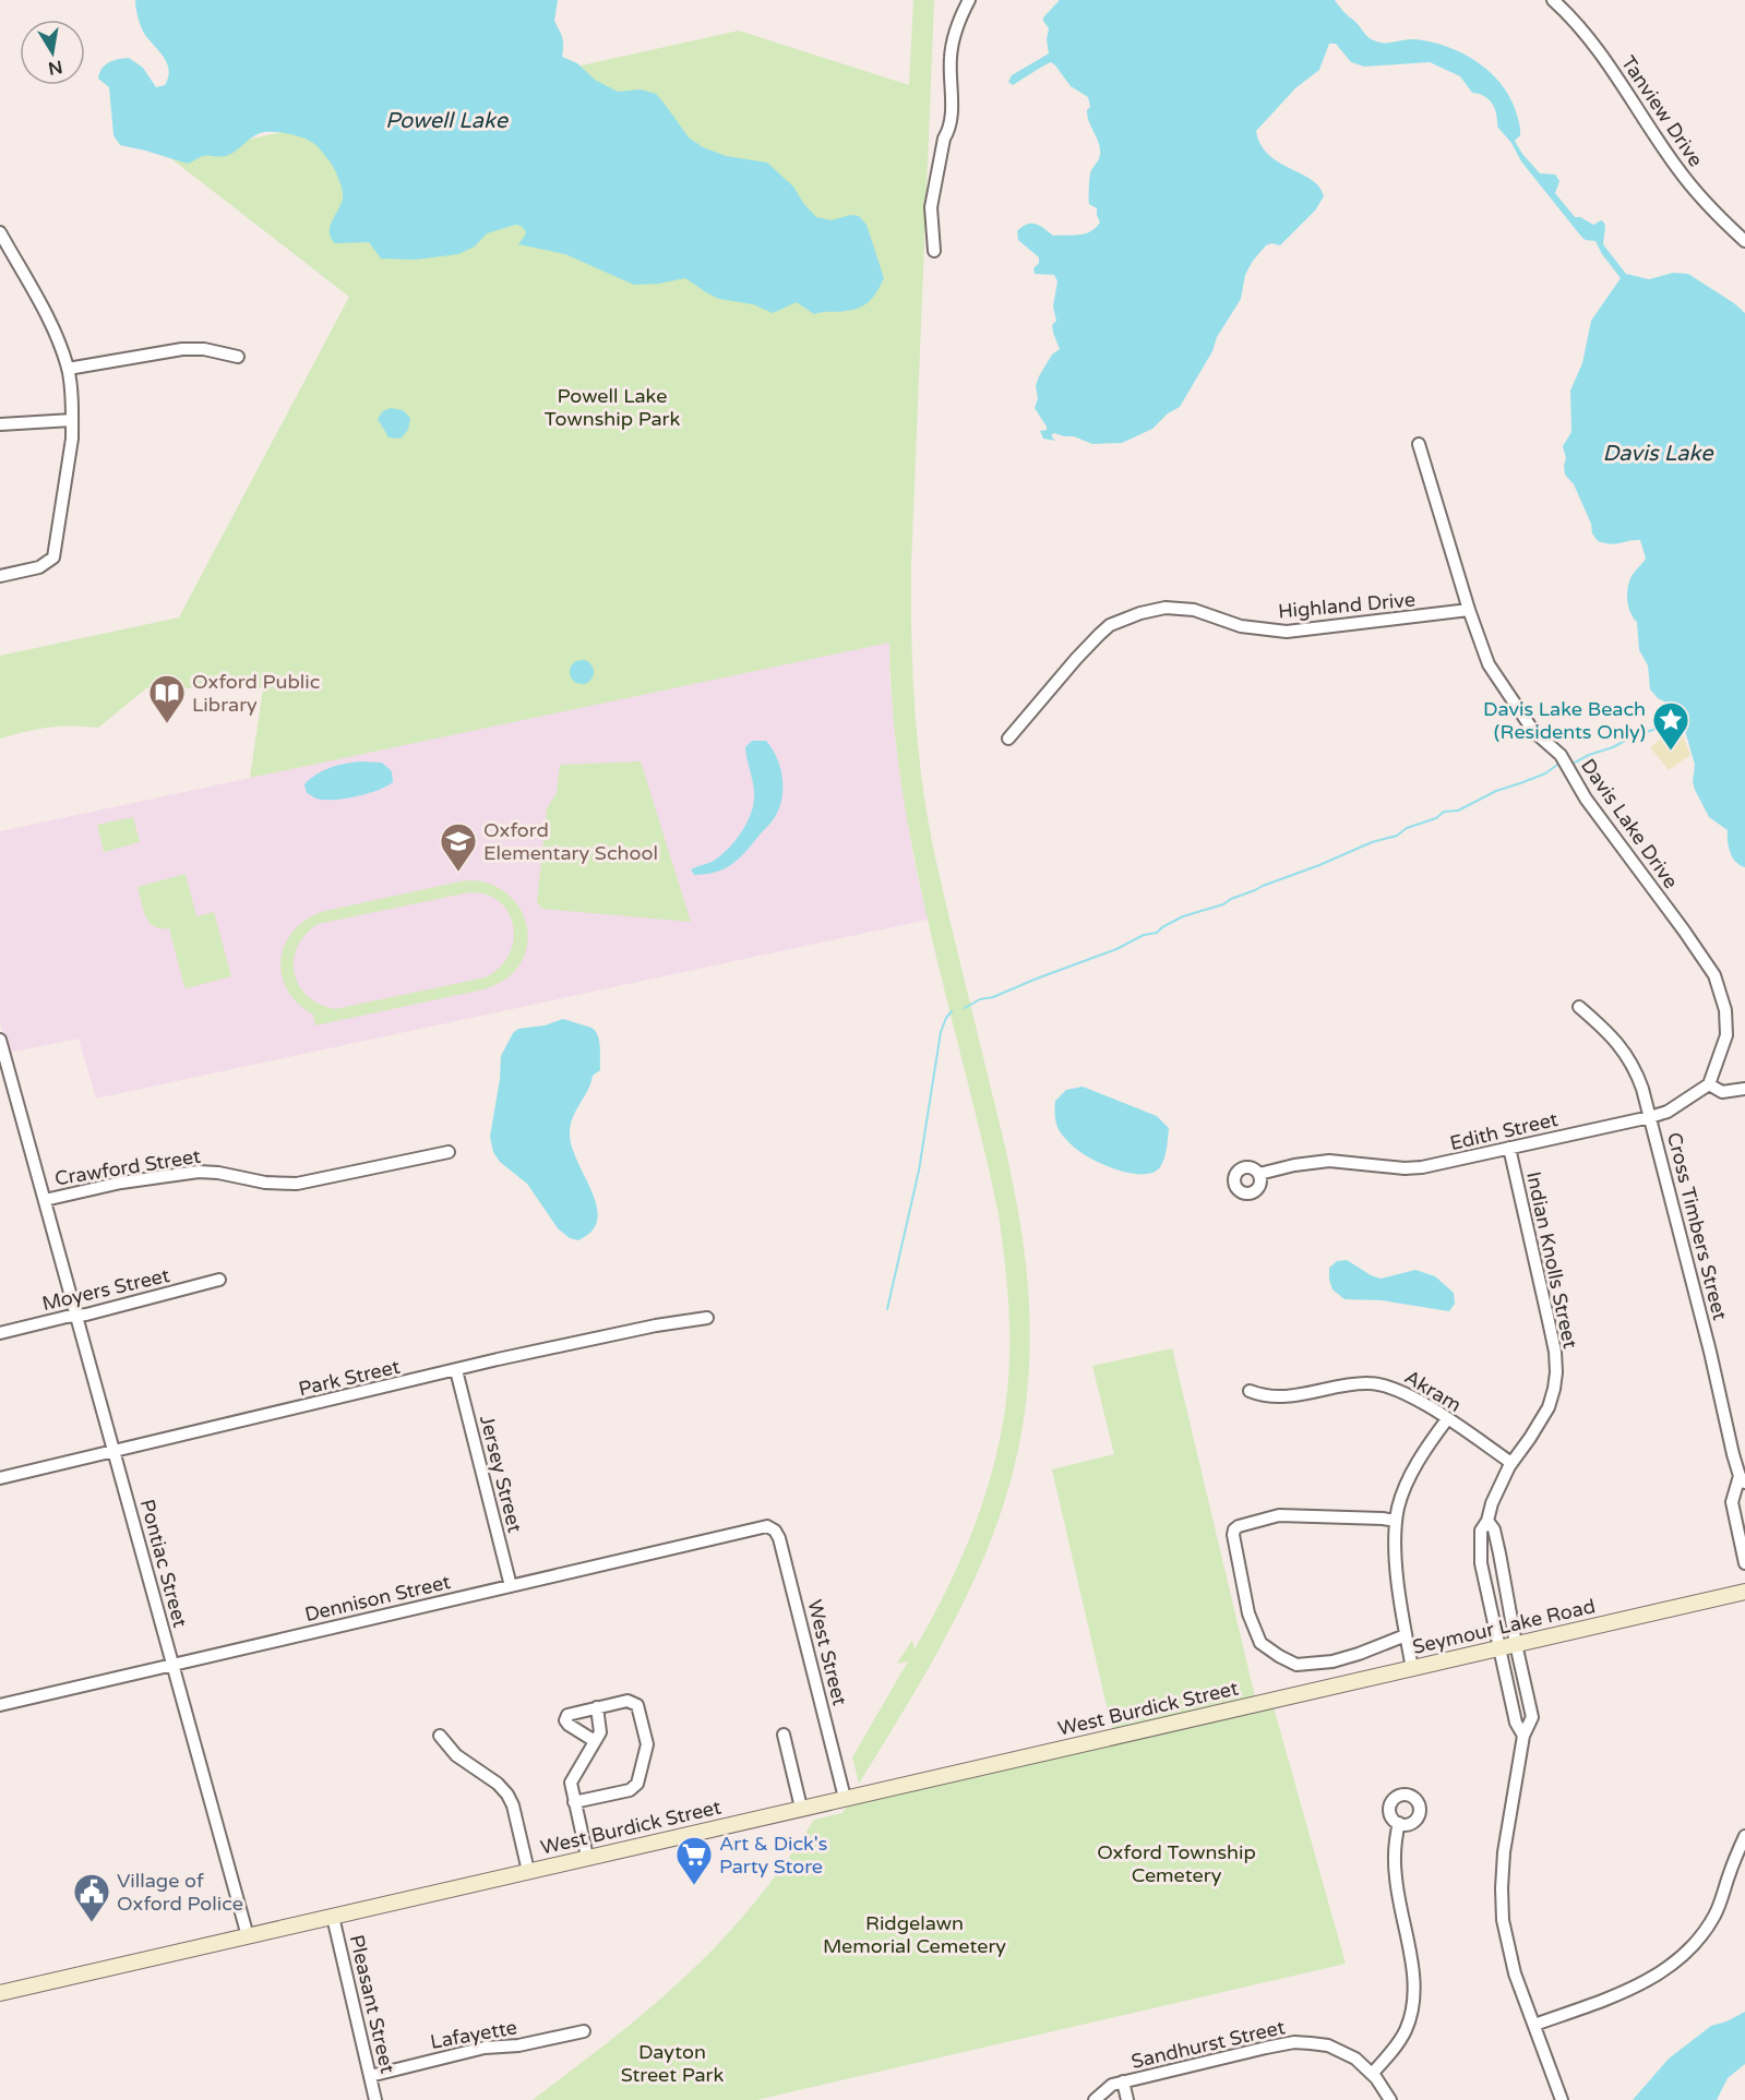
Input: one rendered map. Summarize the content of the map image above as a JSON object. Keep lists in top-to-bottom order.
{
  "streets": {
    "street": [
      "Tanview Drive",
      "Highland Drive",
      "Davis Lake Drive",
      "Edith Street",
      "Crawford Street",
      "Cross Timbers Street",
      "Indian Knolls Street",
      "Moyers Street",
      "Park Street",
      "Akram",
      "Jersey Street",
      "Pontiac Street",
      "Dennison Street",
      "Seymour Lake Road",
      "West Street",
      "West Burdick Street",
      "Pleasant Street",
      "Lafayette",
      "Sandhurst Street"
    ]
  },
  "crossings": [
    ["Highland Drive", "Davis Lake Drive"],
    ["Davis Lake Drive", "Edith Street"],
    ["Edith Street", "Cross Timbers Street"],
    ["Edith Street", "Indian Knolls Street"],
    ["Crawford Street", "Pontiac Street"],
    ["Indian Knolls Street", "Akram"],
    ["Indian Knolls Street", "Seymour Lake Road"],
    ["Moyers Street", "Pontiac Street"],
    ["Park Street", "Jersey Street"],
    ["Park Street", "Pontiac Street"],
    ["Jersey Street", "Dennison Street"],
    ["Pontiac Street", "Dennison Street"],
    ["Pontiac Street", "West Burdick Street"],
    ["Dennison Street", "West Street"],
    ["Seymour Lake Road", "West Burdick Street"],
    ["West Street", "West Burdick Street"],
    ["West Burdick Street", "Pleasant Street"],
    ["Pleasant Street", "Lafayette"]
  ],
  "water": ["Powell Lake", "Davis Lake"],
  "parks": [
    "Powell Lake Township Park",
    "Oxford Township Cemetery",
    "Ridgelawn Memorial Cemetery",
    "Dayton Street Park"
  ],
  "places": {
    "library": ["Oxford Public Library"],
    "place": ["Davis Lake Beach (Residents Only)"],
    "school or university": ["Oxford Elementary School"],
    "supermarket": ["Art & Dick's Party Store"],
    "public building": ["Village of Oxford Police"]
  },
  "north": "bottom"
}
